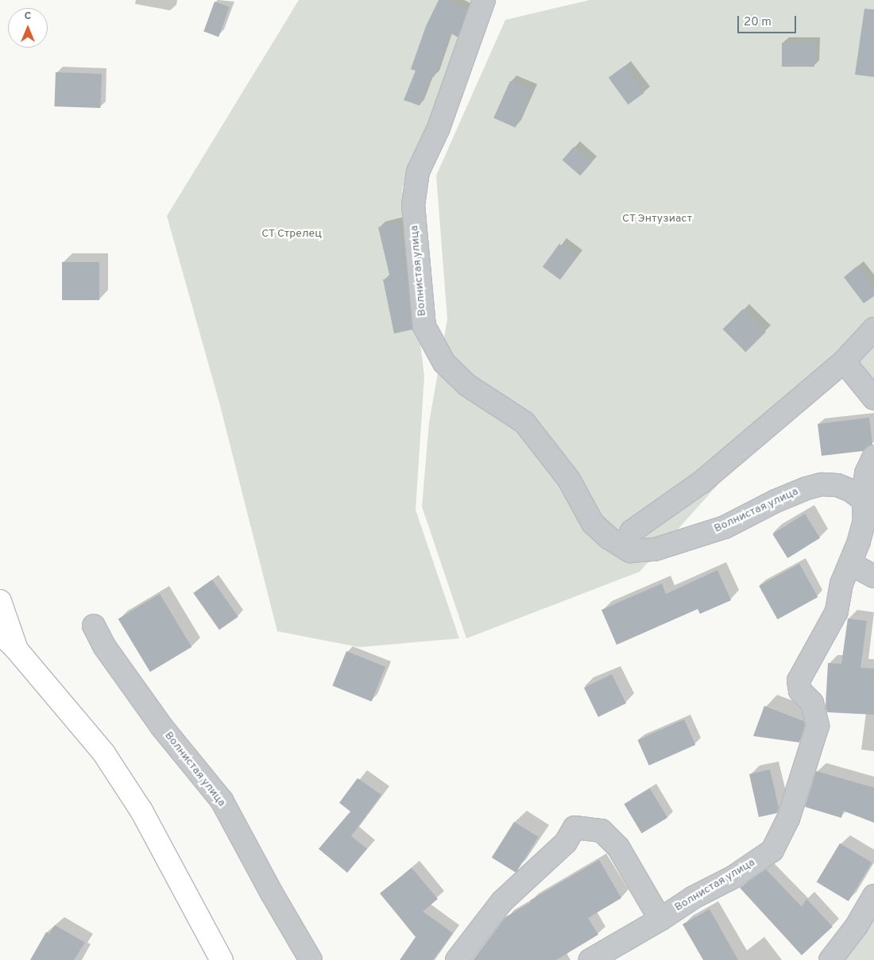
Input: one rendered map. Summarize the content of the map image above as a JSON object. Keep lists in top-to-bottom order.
{
  "streets": {
    "street": ["Волнистая улица"]
  },
  "parks": ["СТ Энтузиаст", "СТ Стрелец"],
  "scale_bar": "20 m",
  "north": "top"
}
